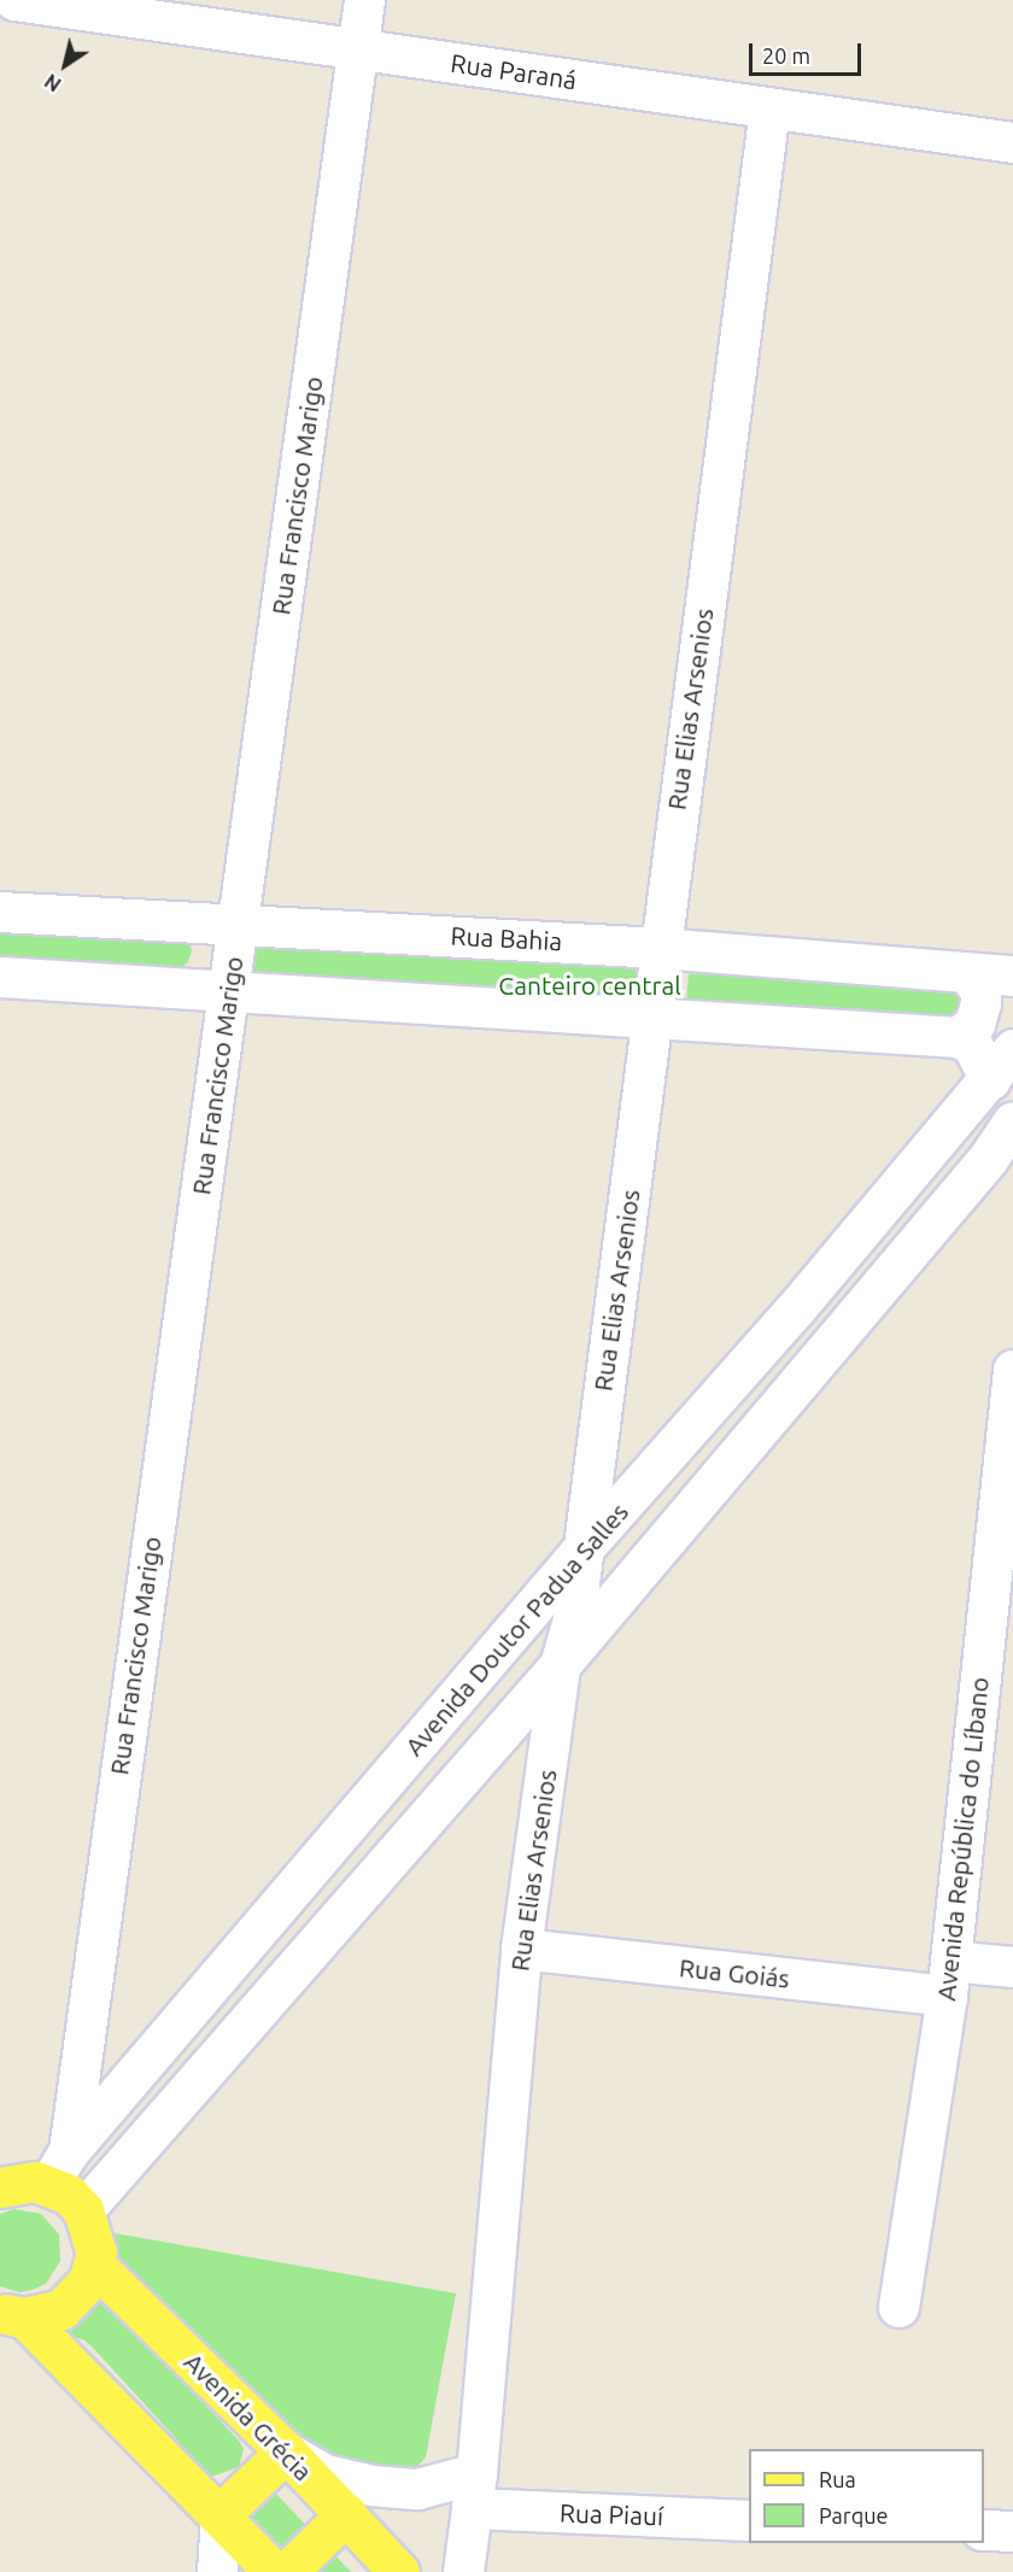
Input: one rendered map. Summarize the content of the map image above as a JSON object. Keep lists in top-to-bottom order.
{
  "streets": {
    "main road": ["Avenida Grécia"],
    "street": [
      "Rua Paraná",
      "Rua Francisco Marigo",
      "Rua Elias Arsenios",
      "Rua Bahia",
      "Avenida Doutor Padua Salles",
      "Avenida República do Líbano",
      "Rua Goiás",
      "Rua Piauí"
    ]
  },
  "crossings": [
    ["Rua Paraná", "Rua Francisco Marigo"],
    ["Rua Paraná", "Rua Elias Arsenios"],
    ["Rua Francisco Marigo", "Rua Bahia"],
    ["Rua Francisco Marigo", "Avenida Doutor Padua Salles"],
    ["Rua Elias Arsenios", "Rua Bahia"],
    ["Rua Elias Arsenios", "Avenida Doutor Padua Salles"],
    ["Rua Elias Arsenios", "Rua Goiás"],
    ["Rua Elias Arsenios", "Rua Piauí"],
    ["Avenida República do Líbano", "Rua Goiás"],
    ["Avenida Grécia", "Rua Piauí"]
  ],
  "parks": ["Canteiro central"],
  "legend": ["Rua", "Parque"],
  "scale_bar": "20 m",
  "north": "bottom left"
}
